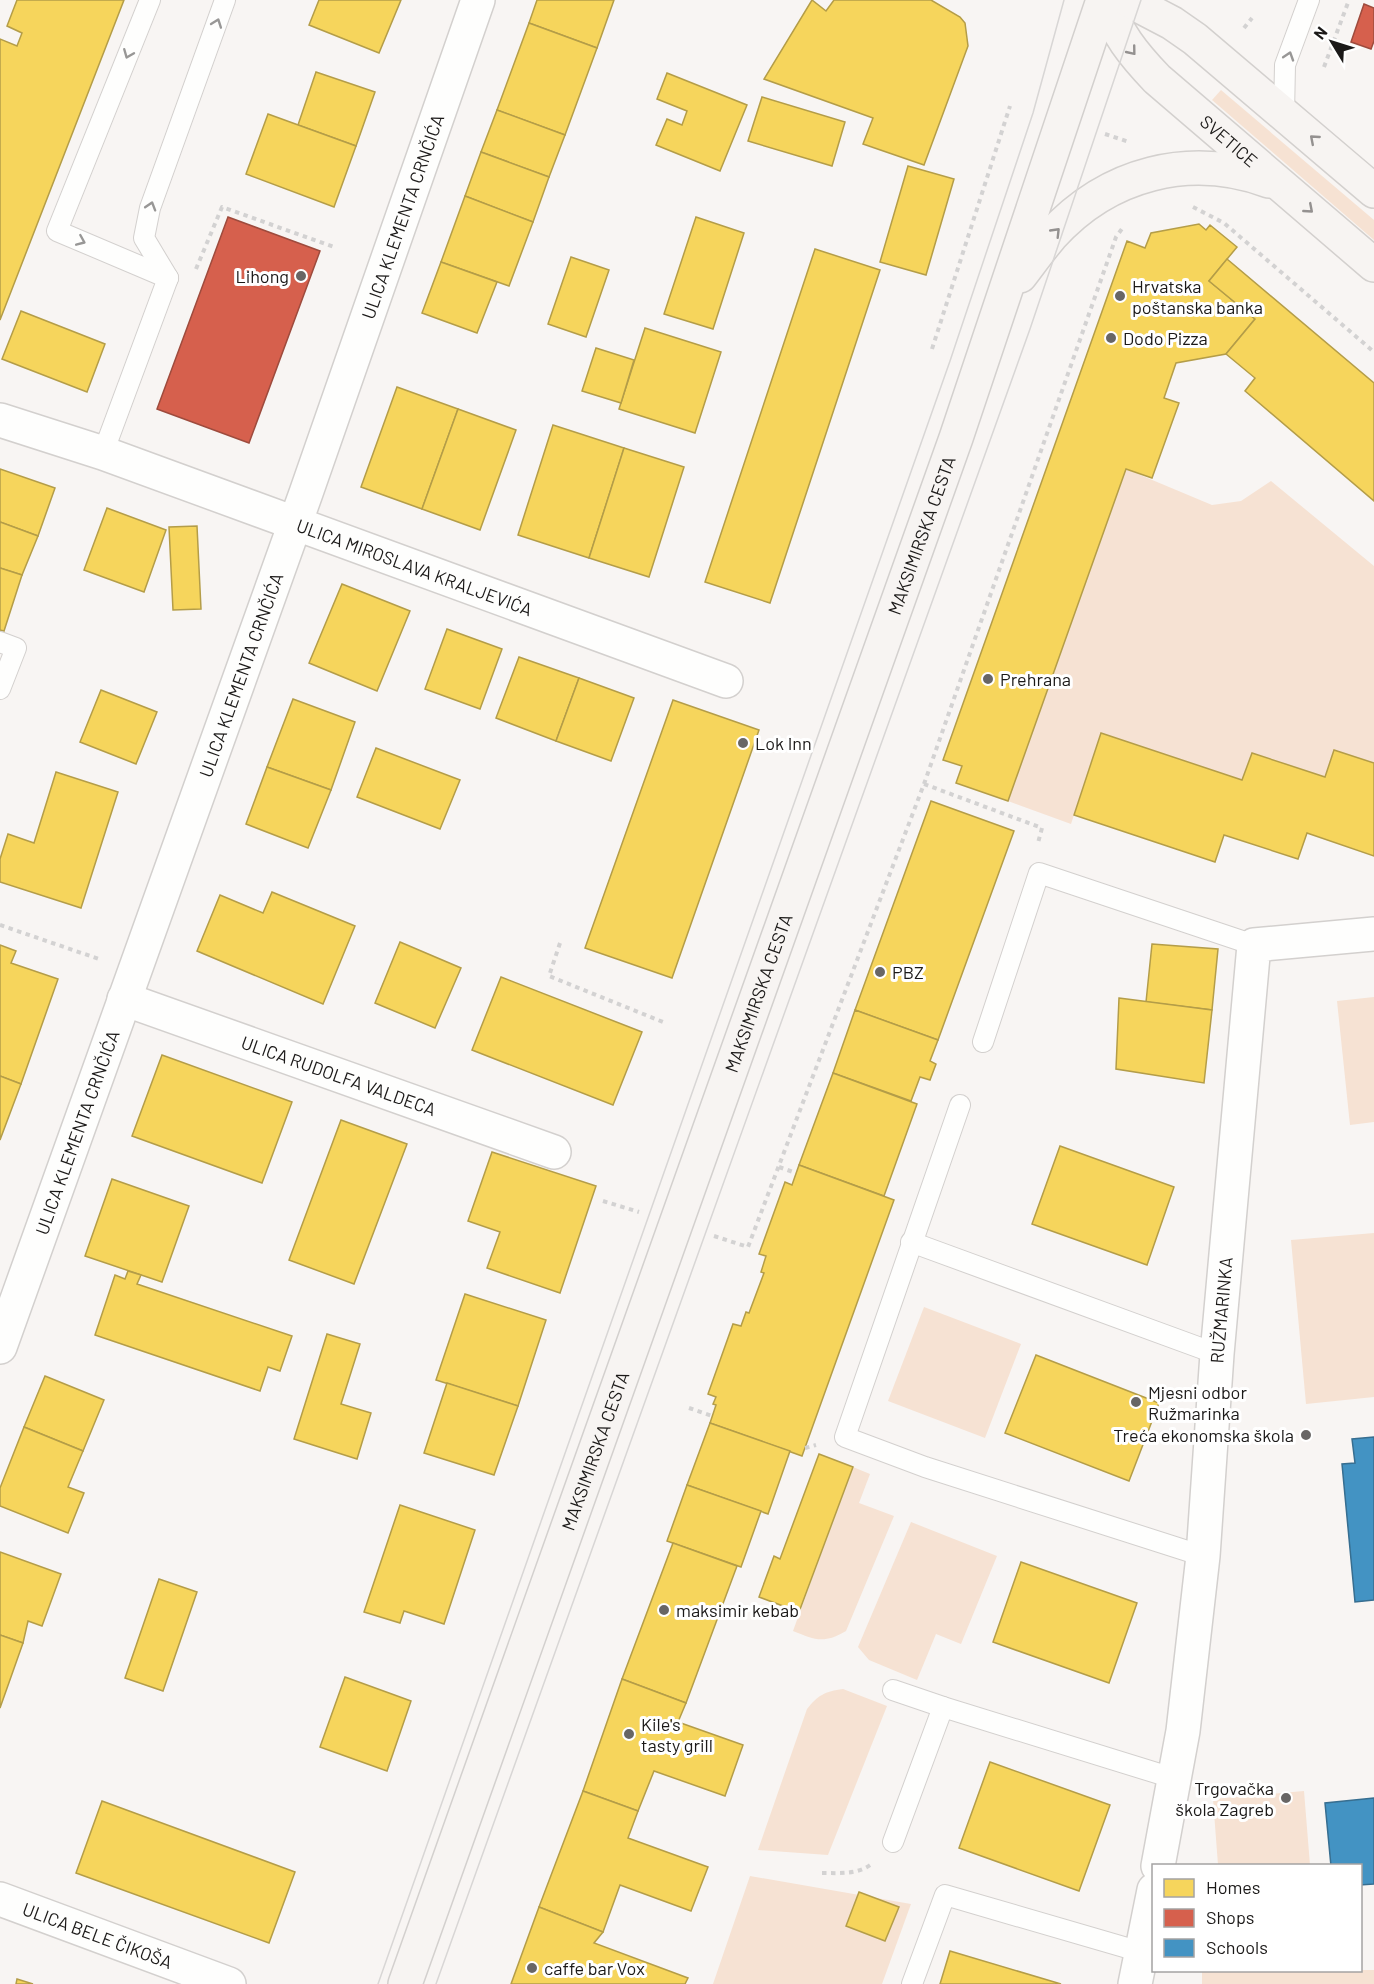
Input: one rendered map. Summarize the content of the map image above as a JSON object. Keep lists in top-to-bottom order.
{
  "streets": {
    "main road": ["SVETICE", "MAKSIMIRSKA CESTA"],
    "street": [
      "ULICA KLEMENTA CRNČIĆA",
      "ULICA MIROSLAVA KRALJEVIĆA",
      "ULICA RUDOLFA VALDECA",
      "RUŽMARINKA",
      "ULICA BELE ČIKOŠA"
    ]
  },
  "crossings": [
    ["SVETICE", "MAKSIMIRSKA CESTA"],
    ["ULICA KLEMENTA CRNČIĆA", "ULICA MIROSLAVA KRALJEVIĆA"],
    ["ULICA KLEMENTA CRNČIĆA", "ULICA RUDOLFA VALDECA"]
  ],
  "places": [
    "Lihong",
    "Hrvatska poštanska banka",
    "Dodo Pizza",
    "Prehrana",
    "Lok Inn",
    "PBZ",
    "Mjesni odbor Ružmarinka",
    "Treća ekonomska škola",
    "maksimir kebab",
    "Kile's tasty grill",
    "Trgovačka škola Zagreb",
    "caffe bar Vox"
  ],
  "legend": ["Homes", "Shops", "Schools"],
  "north": "top left"
}
